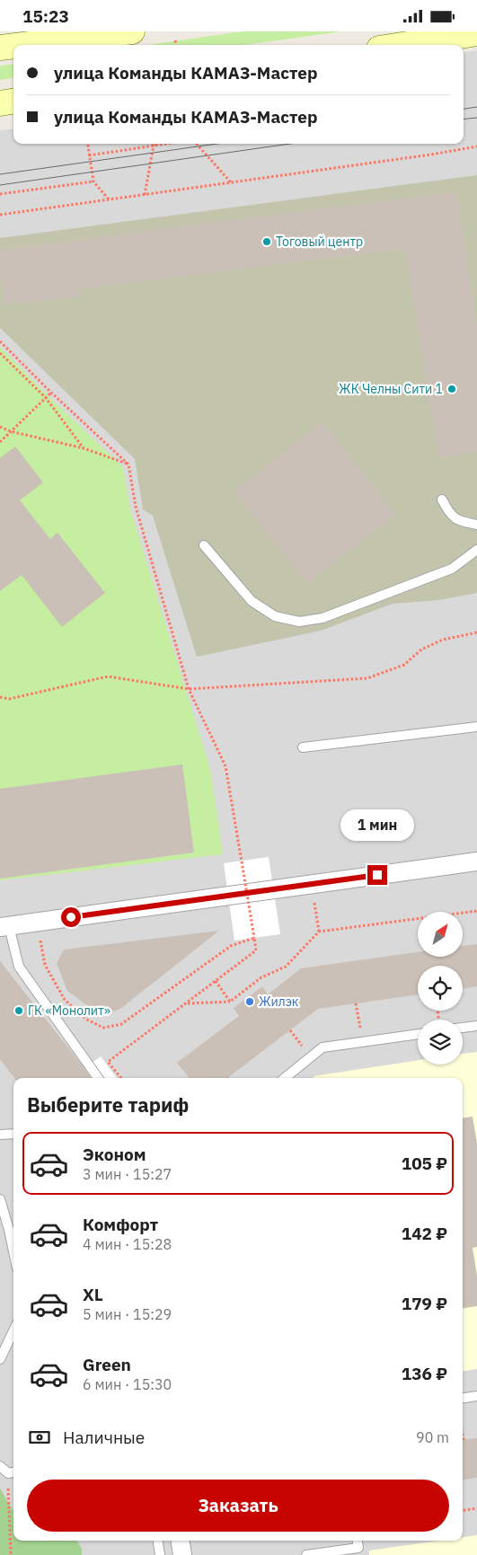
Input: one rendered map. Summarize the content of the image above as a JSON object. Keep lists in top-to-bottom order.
{
  "places": [
    "Тоговый центр",
    "ЖК Челны Сити 1",
    "Жилэк",
    "ГК «Монолит»"
  ],
  "north": "top right",
  "page": {
    "status": "15:23",
    "banner": ["улица Команды КАМАЗ-Мастер", "улица Команды КАМАЗ-Мастер"],
    "bubble": "1 мин",
    "heading": "Выберите тариф",
    "list": [
      {
        "name": "Эконом",
        "note": "3 мин · 15:27",
        "value": "105 ₽"
      },
      {
        "name": "Комфорт",
        "note": "4 мин · 15:28",
        "value": "142 ₽"
      },
      {
        "name": "XL",
        "note": "5 мин · 15:29",
        "value": "179 ₽"
      },
      {
        "name": "Green",
        "note": "6 мин · 15:30",
        "value": "136 ₽"
      }
    ],
    "pay": ["Наличные", "90 m"],
    "buttons": "Заказать"
  }
}
